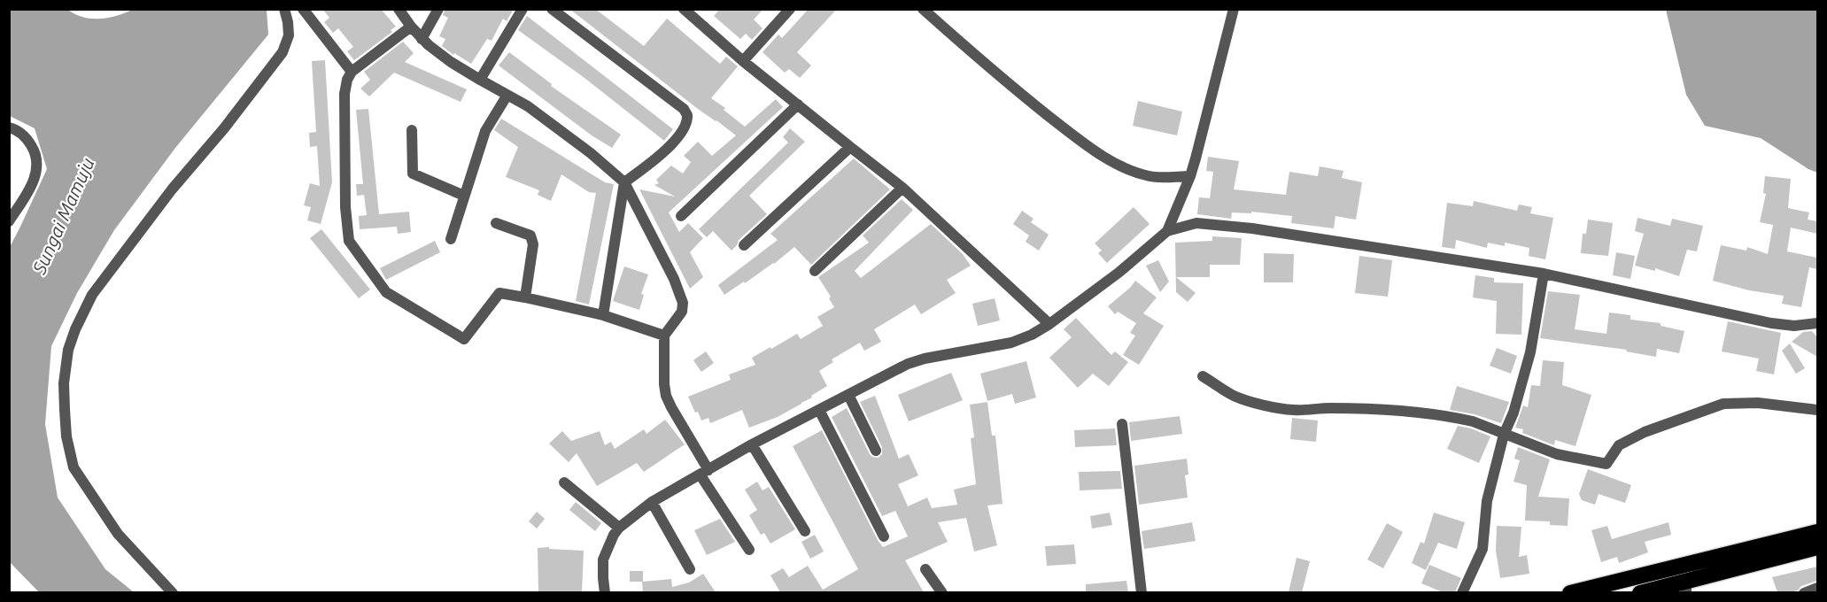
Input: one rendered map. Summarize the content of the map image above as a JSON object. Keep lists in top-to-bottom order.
{
  "water": ["Sungai Mamuju"]
}
